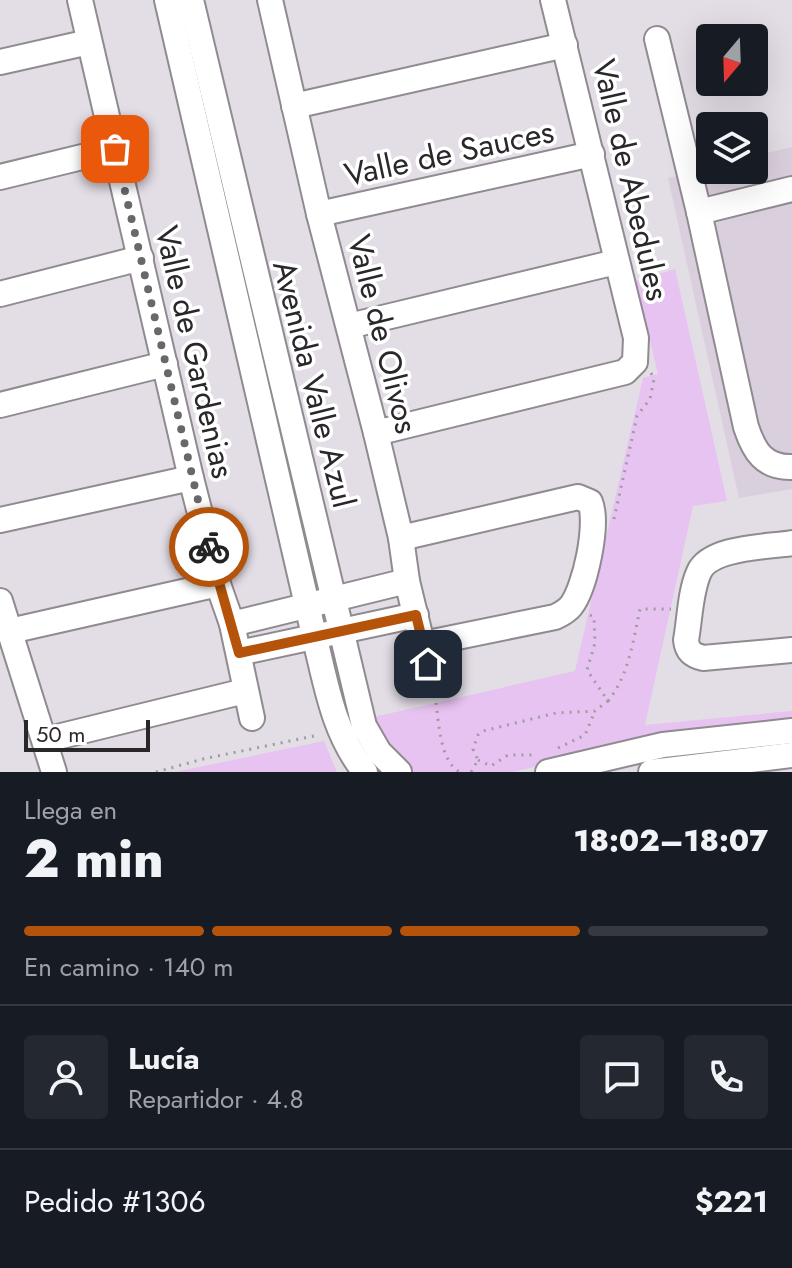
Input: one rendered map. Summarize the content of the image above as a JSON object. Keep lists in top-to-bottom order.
{
  "streets": {
    "street": [
      "Valle de Sauces",
      "Valle de Abedules",
      "Valle de Olivos",
      "Valle de Gardenias",
      "Avenida Valle Azul"
    ]
  },
  "crossings": [
    ["Valle de Sauces", "Valle de Abedules"],
    ["Valle de Sauces", "Valle de Olivos"]
  ],
  "scale_bar": "50 m",
  "north": "bottom",
  "page": {
    "scale": "50 m",
    "heading": ["2 min", "Llega en", "18:02–18:07"],
    "panel": [
      "Lucía",
      "Repartidor · 4.8",
      "Pedido #1306",
      "$221"
    ],
    "bar": "En camino · 140 m"
  }
}
